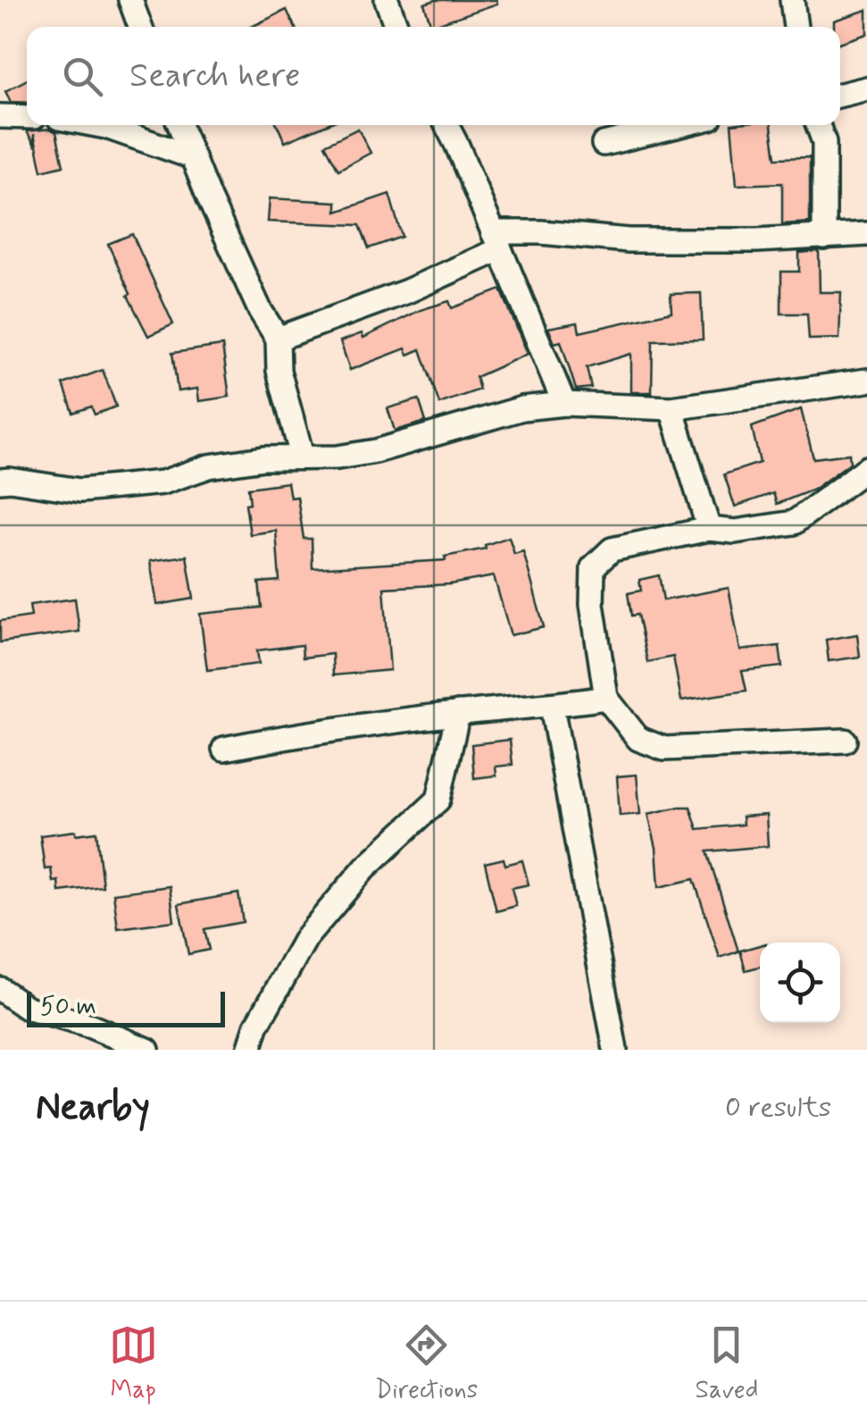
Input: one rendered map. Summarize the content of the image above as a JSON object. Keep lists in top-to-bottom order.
{
  "scale_bar": "50 m",
  "page": {
    "search": "Search here",
    "scale": "50 m",
    "heading": ["Nearby", "0 results"],
    "nav": ["Map", "Directions", "Saved"]
  }
}
